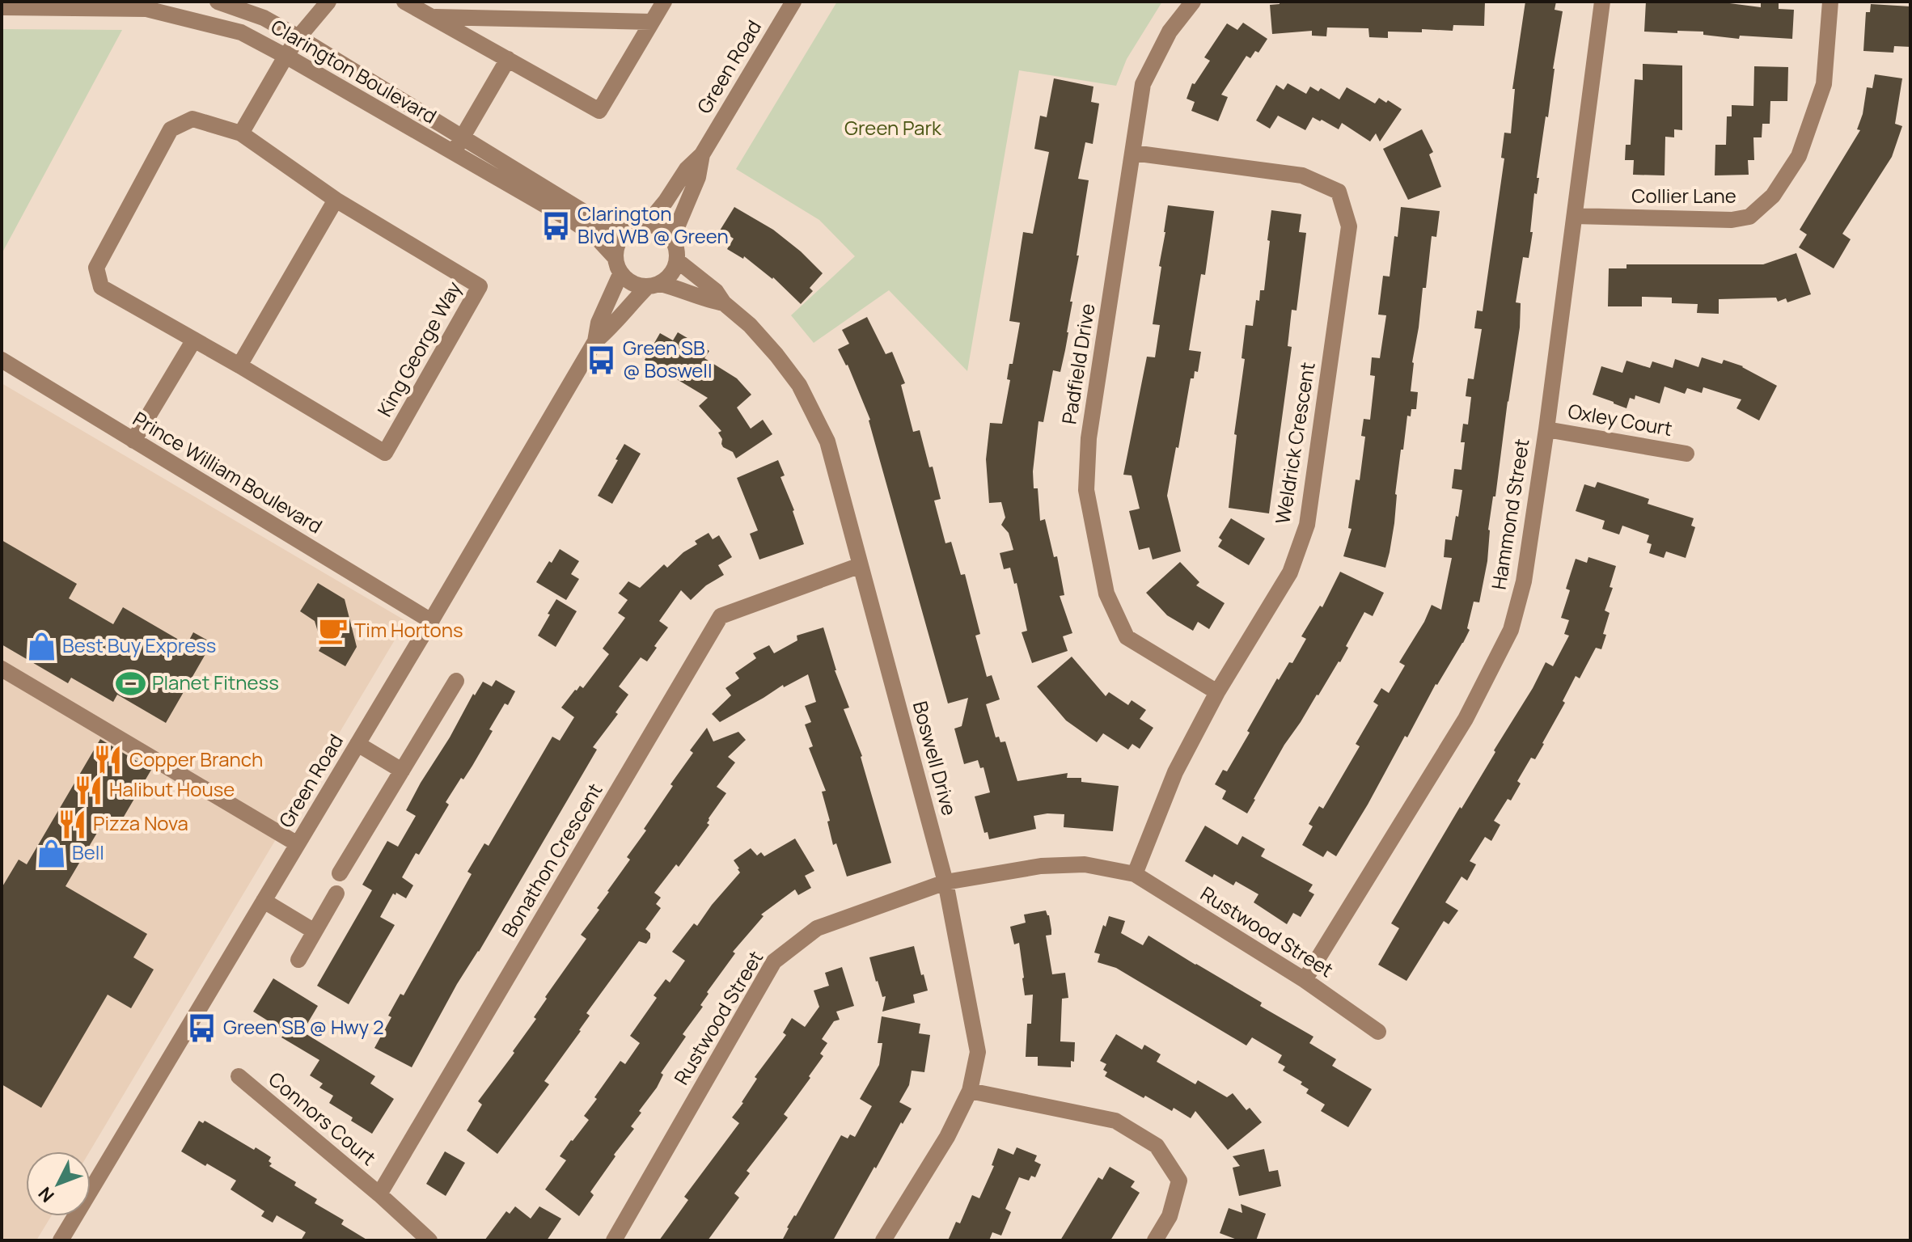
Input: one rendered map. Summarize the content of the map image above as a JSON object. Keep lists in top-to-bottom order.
{
  "streets": {
    "street": [
      "Green Road",
      "Clarington Boulevard",
      "Collier Lane",
      "King George Way",
      "Padfield Drive",
      "Oxley Court",
      "Weldrick Crescent",
      "Prince William Boulevard",
      "Hammond Street",
      "Boswell Drive",
      "Bonathon Crescent",
      "Rustwood Street",
      "Connors Court"
    ]
  },
  "crossings": [
    ["Green Road", "Clarington Boulevard"],
    ["Green Road", "Prince William Boulevard"],
    ["Green Road", "Boswell Drive"],
    ["Clarington Boulevard", "Boswell Drive"],
    ["Collier Lane", "Hammond Street"],
    ["Padfield Drive", "Weldrick Crescent"],
    ["Oxley Court", "Hammond Street"],
    ["Weldrick Crescent", "Rustwood Street"],
    ["Hammond Street", "Rustwood Street"],
    ["Boswell Drive", "Bonathon Crescent"],
    ["Boswell Drive", "Rustwood Street"],
    ["Bonathon Crescent", "Connors Court"]
  ],
  "parks": ["Green Park"],
  "places": {
    "bus stop": ["Clarington Blvd WB @ Green", "Green SB @ Boswell", "Green SB @ Hwy 2"],
    "cafe": ["Tim Hortons"],
    "shop": ["Best Buy Express", "Bell"],
    "sports": ["Planet Fitness"],
    "restaurant": ["Copper Branch", "Halibut House", "Pizza Nova"]
  },
  "north": "bottom left"
}
